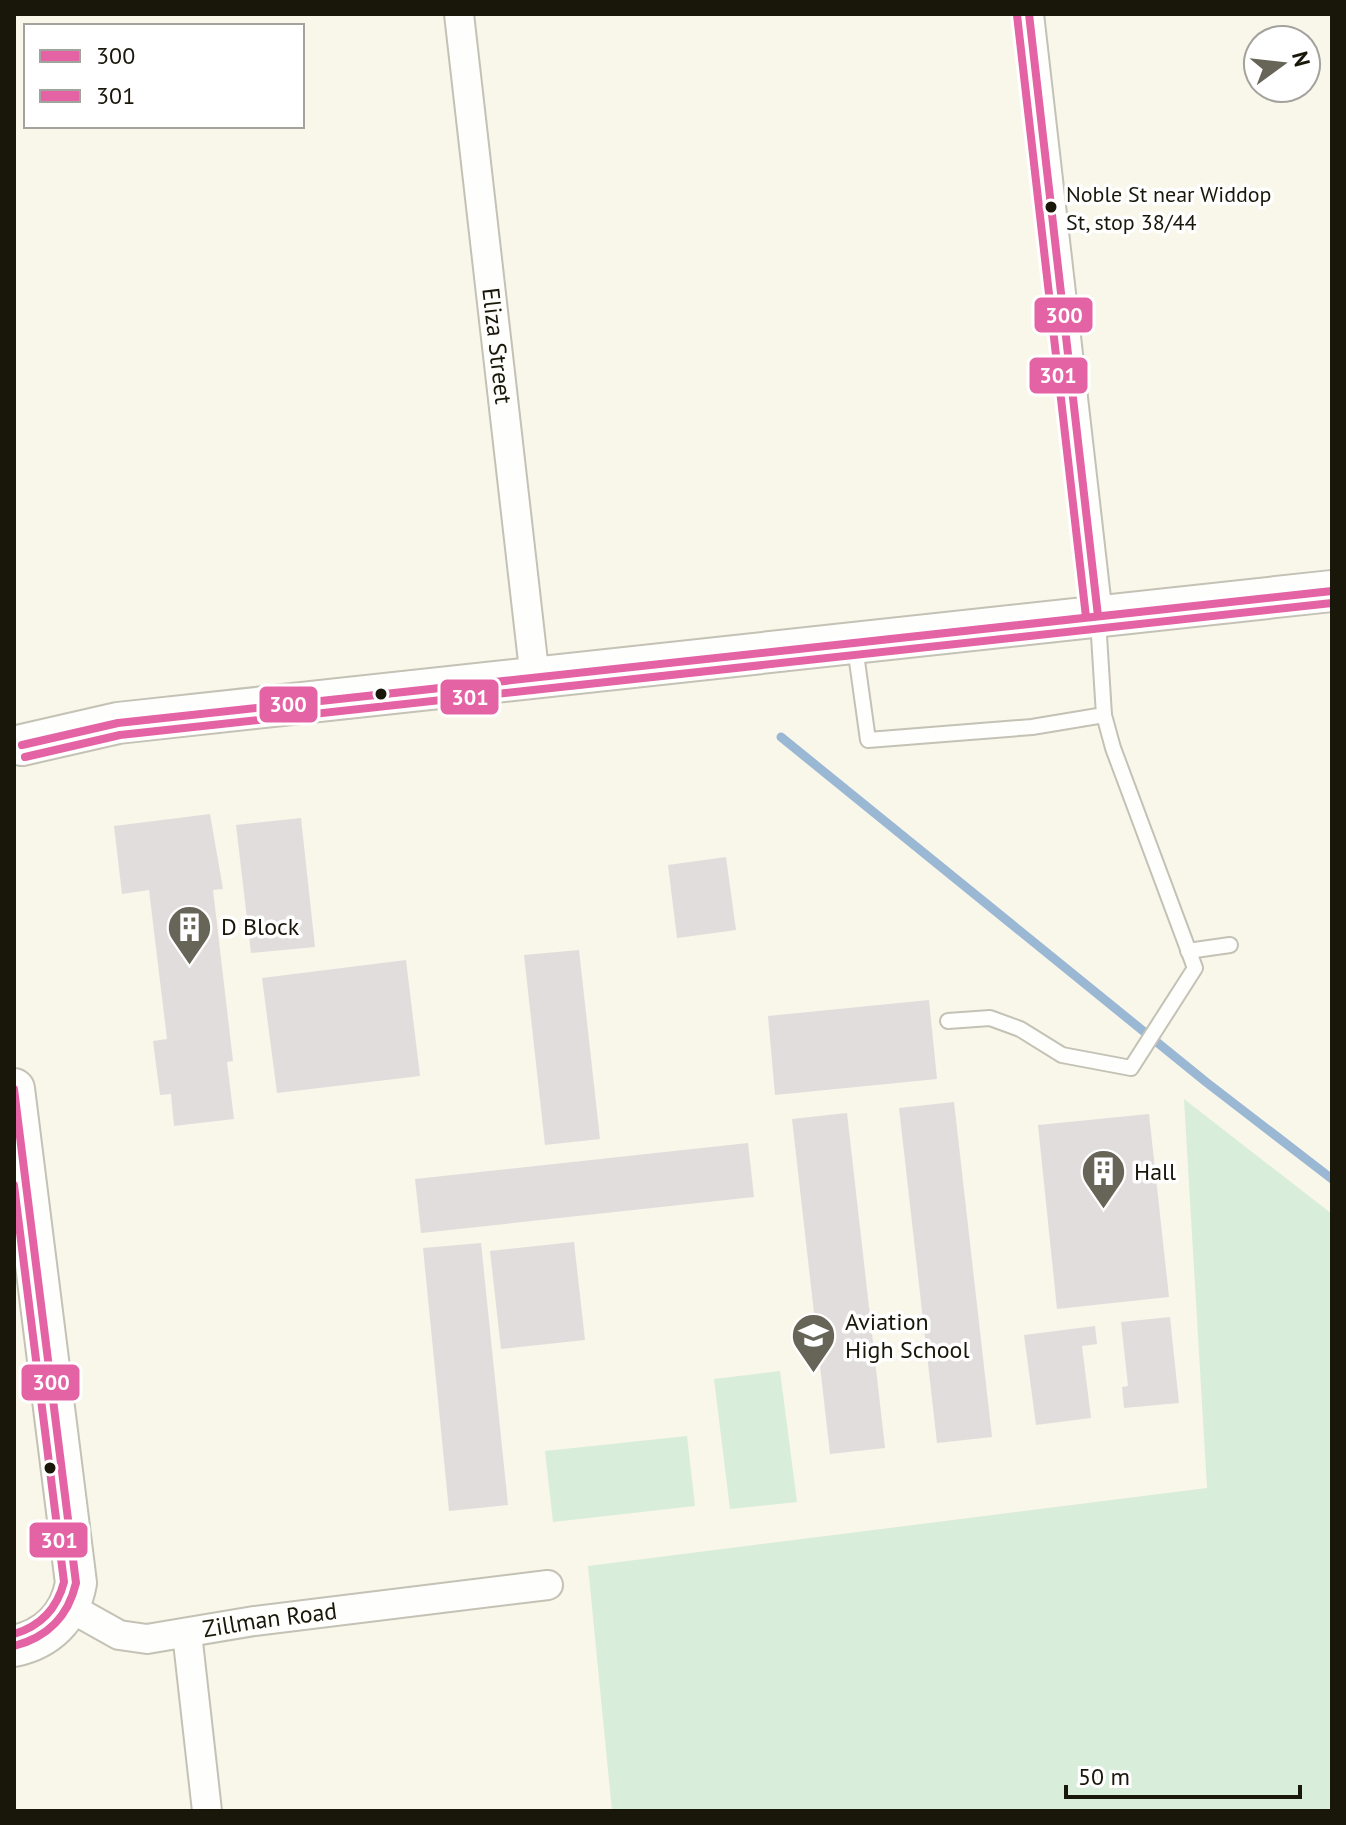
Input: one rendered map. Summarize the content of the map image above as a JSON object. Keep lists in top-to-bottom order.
{
  "streets": {
    "street": ["Eliza Street", "Zillman Road"]
  },
  "places": {
    "other": ["Noble St near Widdop St, stop 38/44"],
    "building": ["D Block", "Hall"],
    "school or university": ["Aviation High School"]
  },
  "lines": ["transit line 300", "transit line 301"],
  "legend": ["300", "301"],
  "scale_bar": "50 m",
  "north": "right"
}
